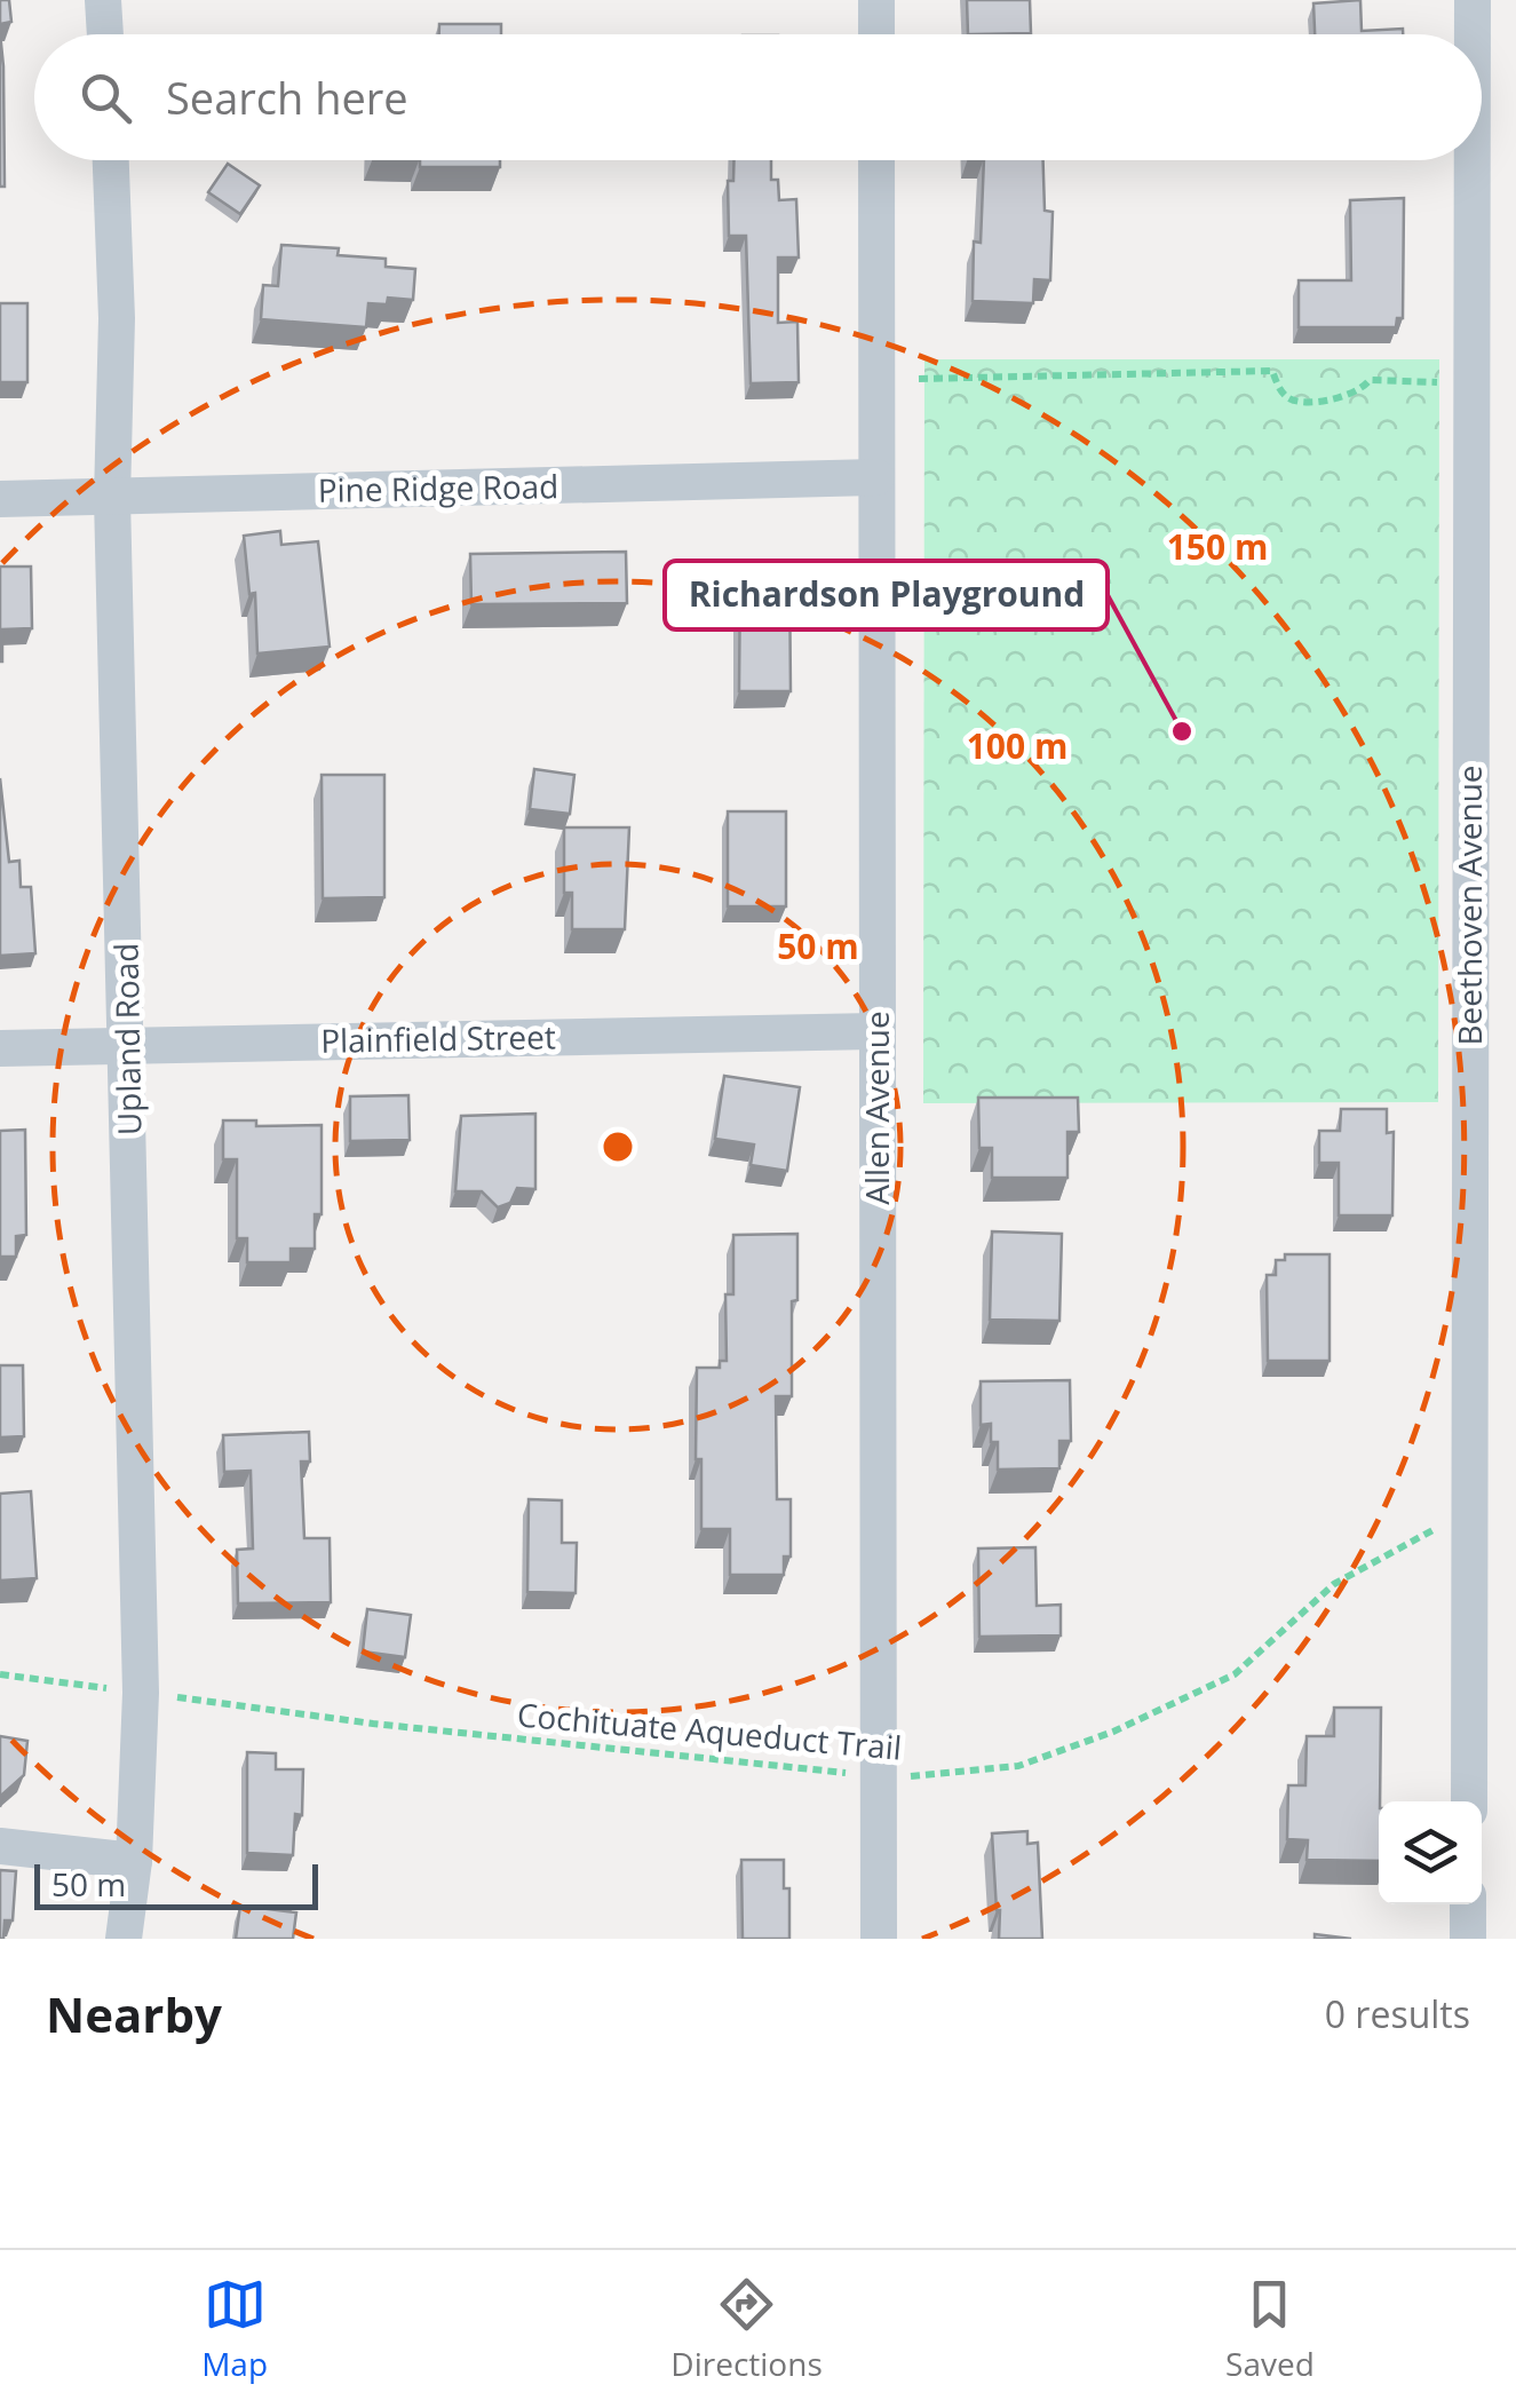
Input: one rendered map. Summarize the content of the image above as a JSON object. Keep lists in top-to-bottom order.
{
  "streets": {
    "street": [
      "Pine Ridge Road",
      "Beethoven Avenue",
      "Upland Road",
      "Plainfield Street",
      "Allen Avenue"
    ],
    "path": ["Cochituate Aqueduct Trail"]
  },
  "crossings": [
    ["Pine Ridge Road", "Upland Road"],
    ["Pine Ridge Road", "Allen Avenue"],
    ["Beethoven Avenue", "Cochituate Aqueduct Trail"],
    ["Upland Road", "Plainfield Street"],
    ["Upland Road", "Cochituate Aqueduct Trail"],
    ["Plainfield Street", "Allen Avenue"],
    ["Allen Avenue", "Cochituate Aqueduct Trail"]
  ],
  "places": ["Richardson Playground"],
  "scale_bar": "50 m",
  "page": {
    "search": "Search here",
    "scale": "50 m",
    "heading": ["Nearby", "0 results"],
    "nav": ["Map", "Directions", "Saved"]
  },
  "rings": ["150 m", "100 m", "50 m"]
}
